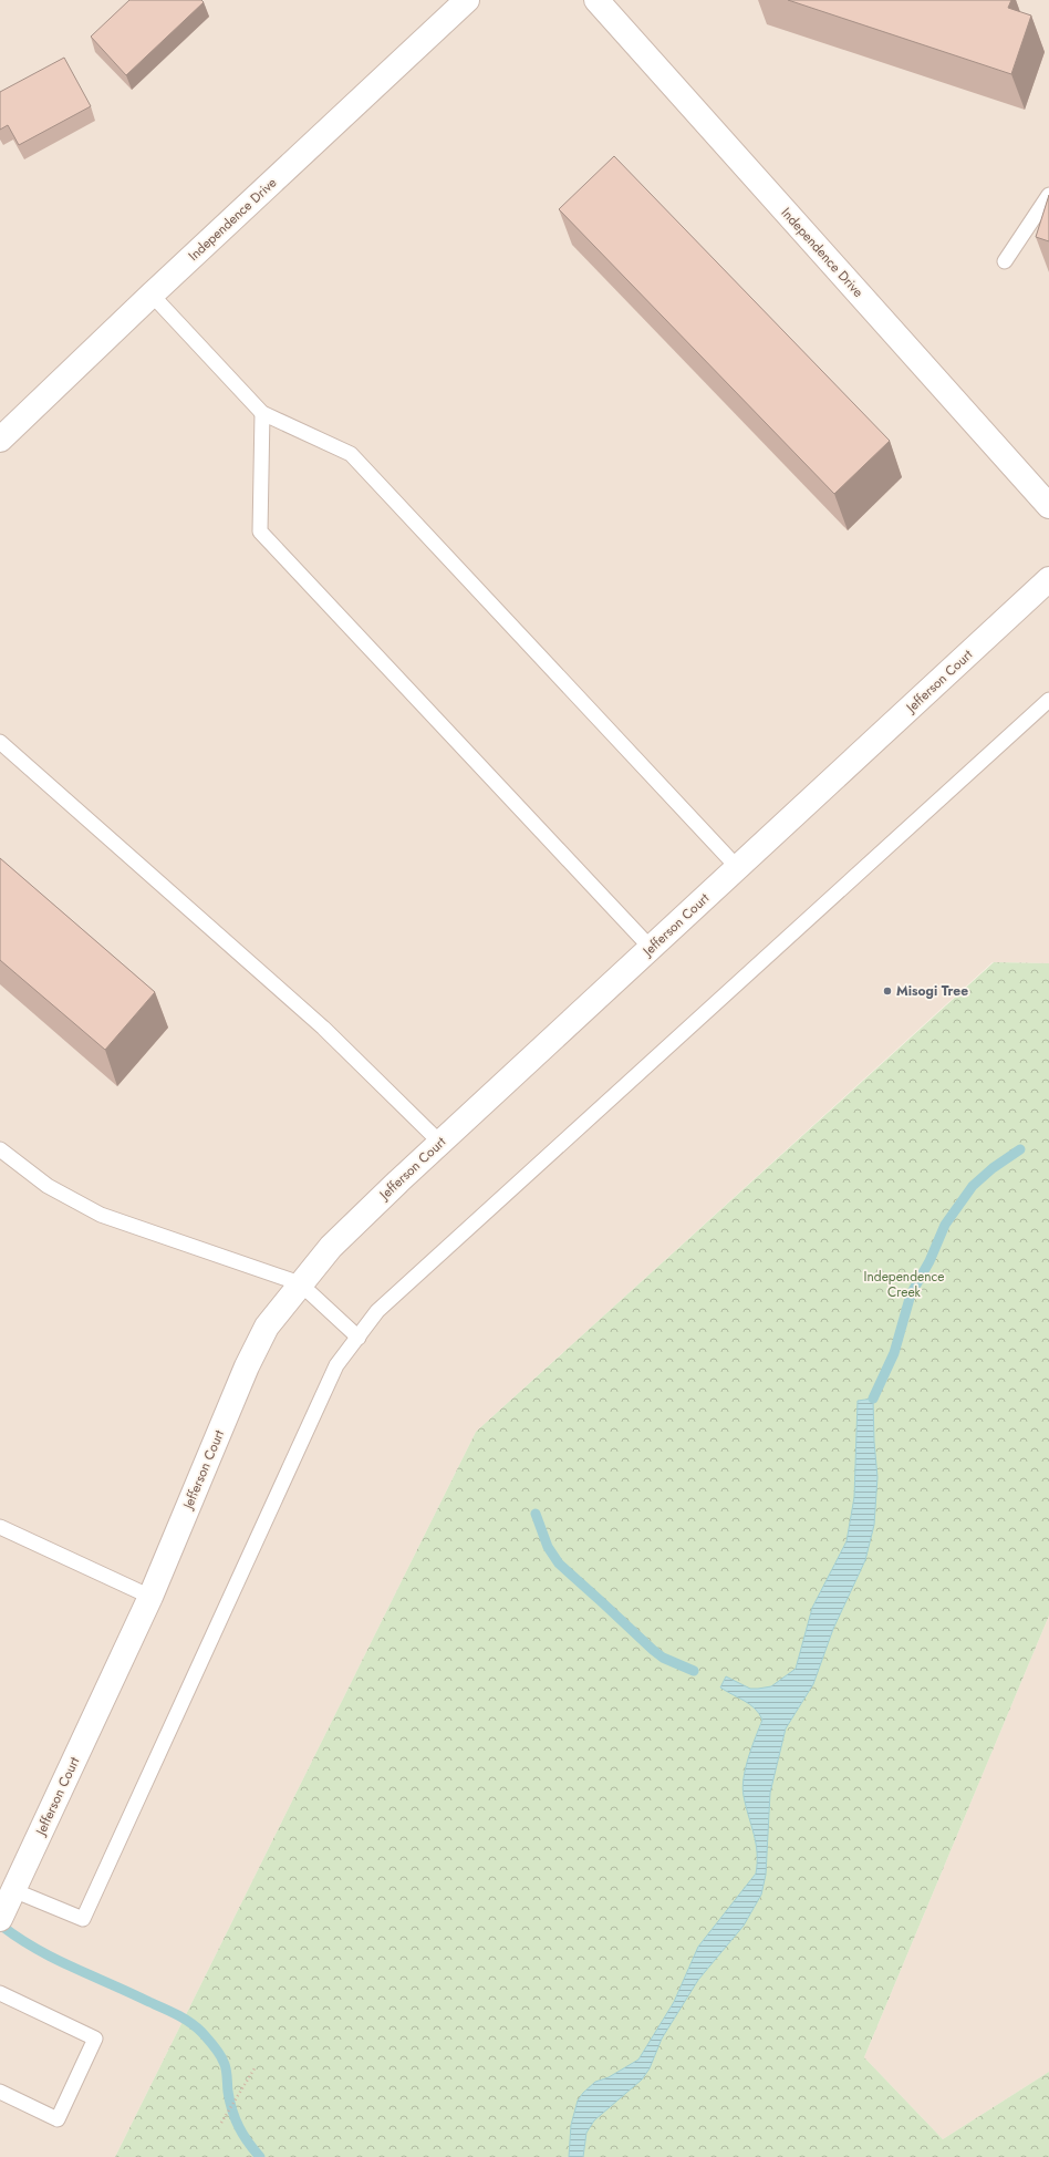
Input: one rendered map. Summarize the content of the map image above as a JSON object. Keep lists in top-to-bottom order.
{
  "streets": {
    "street": ["Independence Drive", "Jefferson Court"]
  },
  "parks": ["Independence Creek"],
  "places": ["Misogi Tree"]
}
